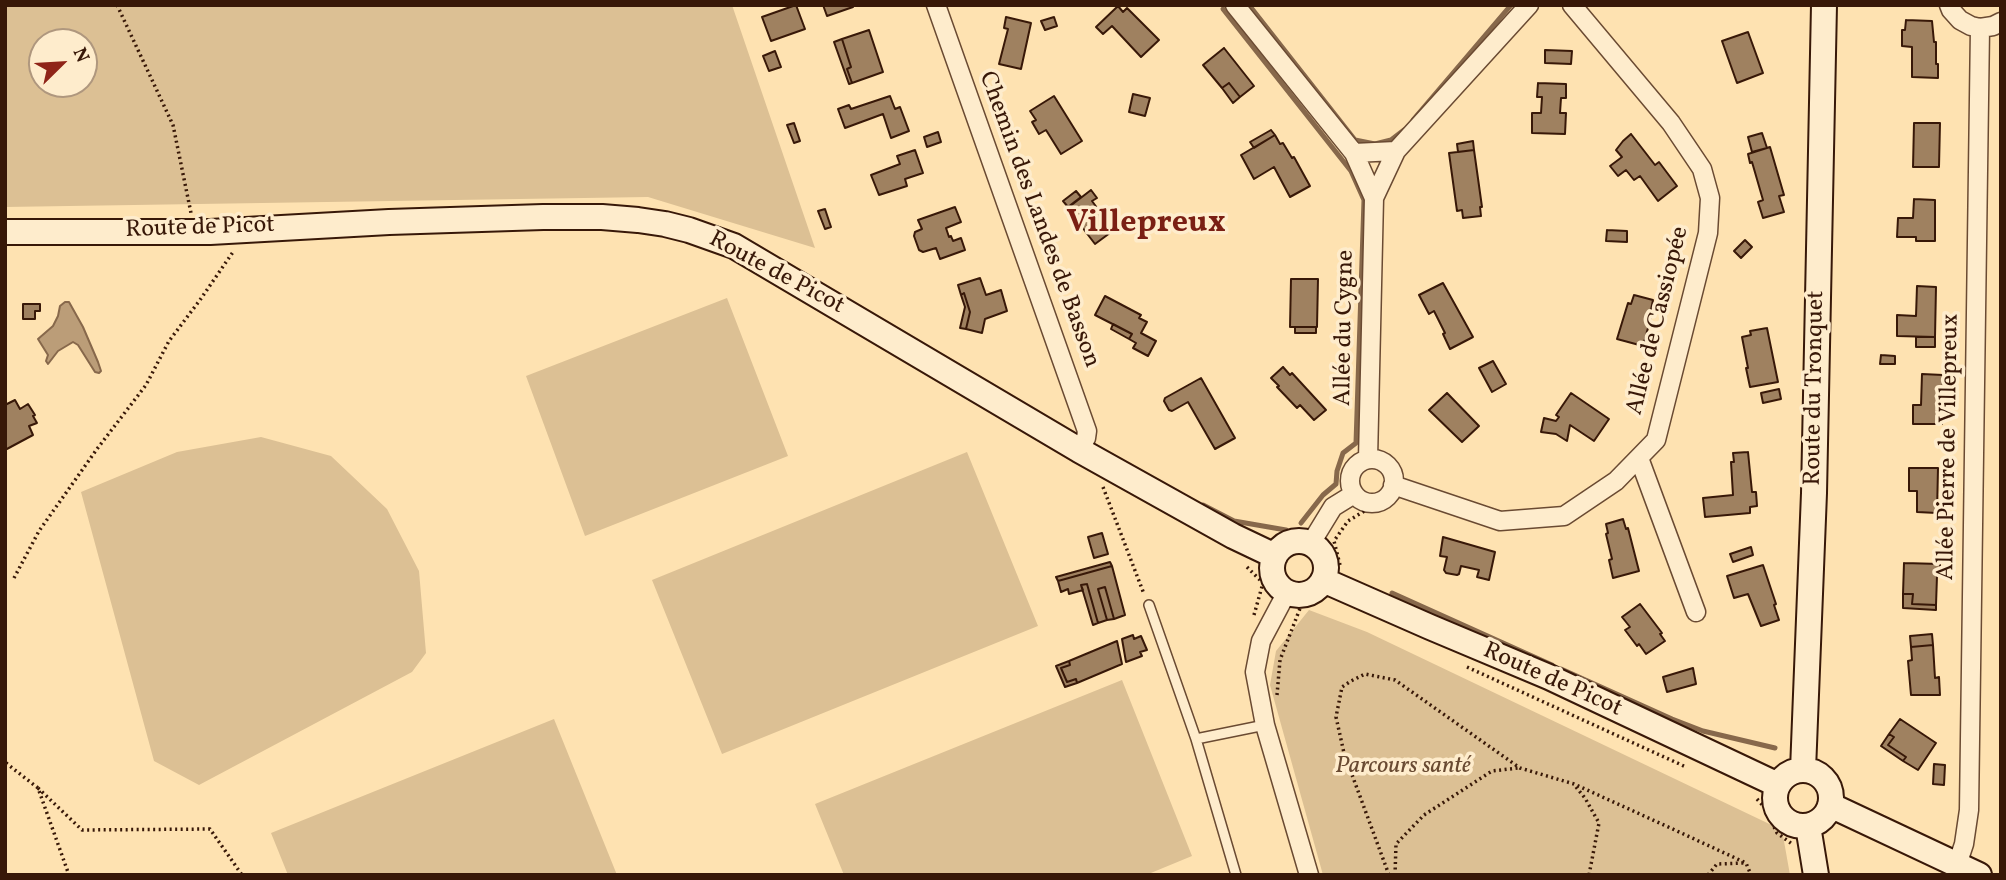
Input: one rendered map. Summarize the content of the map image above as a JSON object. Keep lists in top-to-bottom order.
{
  "streets": {
    "main road": ["Route de Picot", "Route du Tronquet"],
    "street": [
      "Chemin des Landes de Basson",
      "Allée de Cassiopée",
      "Allée du Cygne",
      "Allée Pierre de Villepreux"
    ]
  },
  "crossings": [
    ["Chemin des Landes de Basson", "Route de Picot"],
    ["Route de Picot", "Route du Tronquet"],
    ["Allée de Cassiopée", "Allée du Cygne"]
  ],
  "districts": ["Villepreux"],
  "parks": ["Parcours santé"],
  "north": "top right"
}
